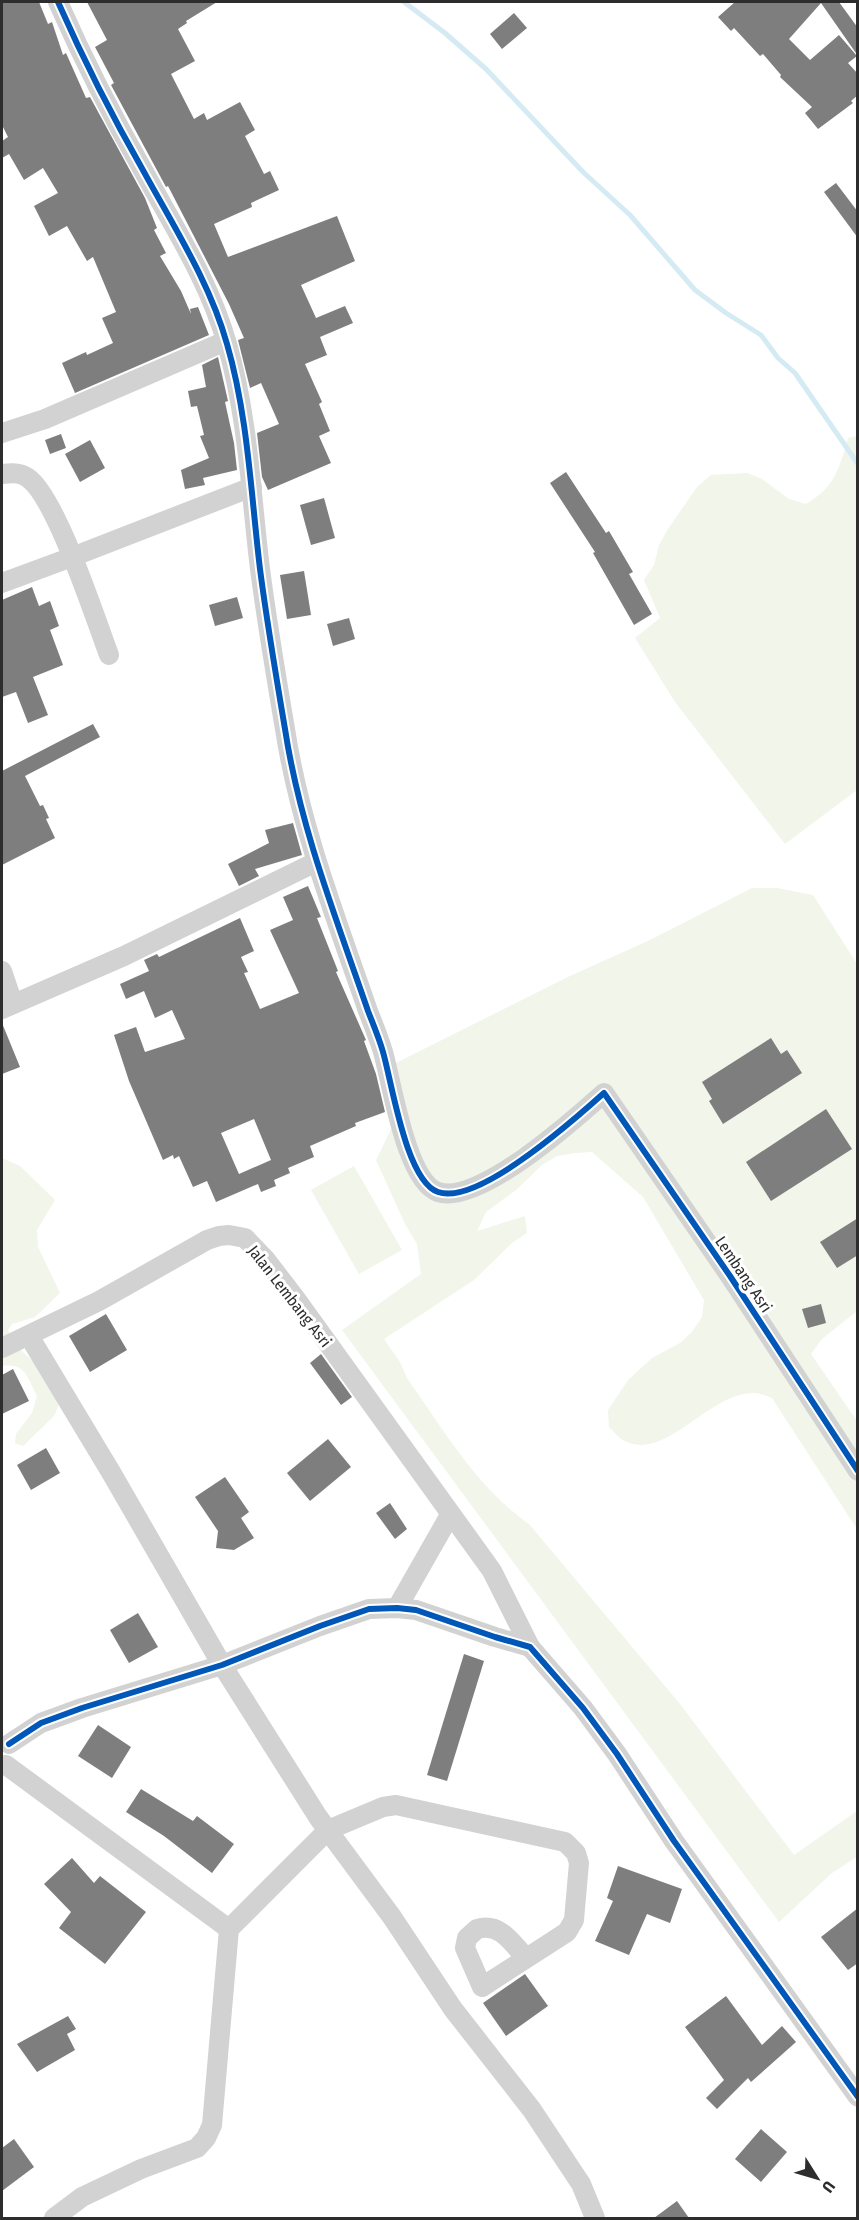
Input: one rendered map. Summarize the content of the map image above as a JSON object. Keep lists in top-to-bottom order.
{
  "streets": {
    "street": ["Lembang Asri", "Jalan Lembang Asri"]
  },
  "north": "bottom right"
}
